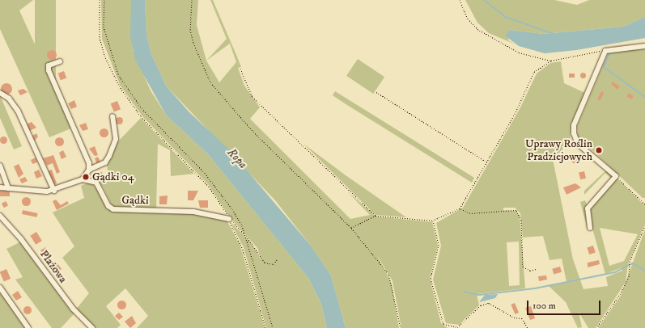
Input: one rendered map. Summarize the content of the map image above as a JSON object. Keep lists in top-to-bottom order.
{
  "streets": {
    "street": ["Gądki", "Plażowa"]
  },
  "water": ["Ropa"],
  "places": ["Uprawy Roślin Pradziejowych", "Gądki 04"],
  "scale_bar": "100 m"
}
